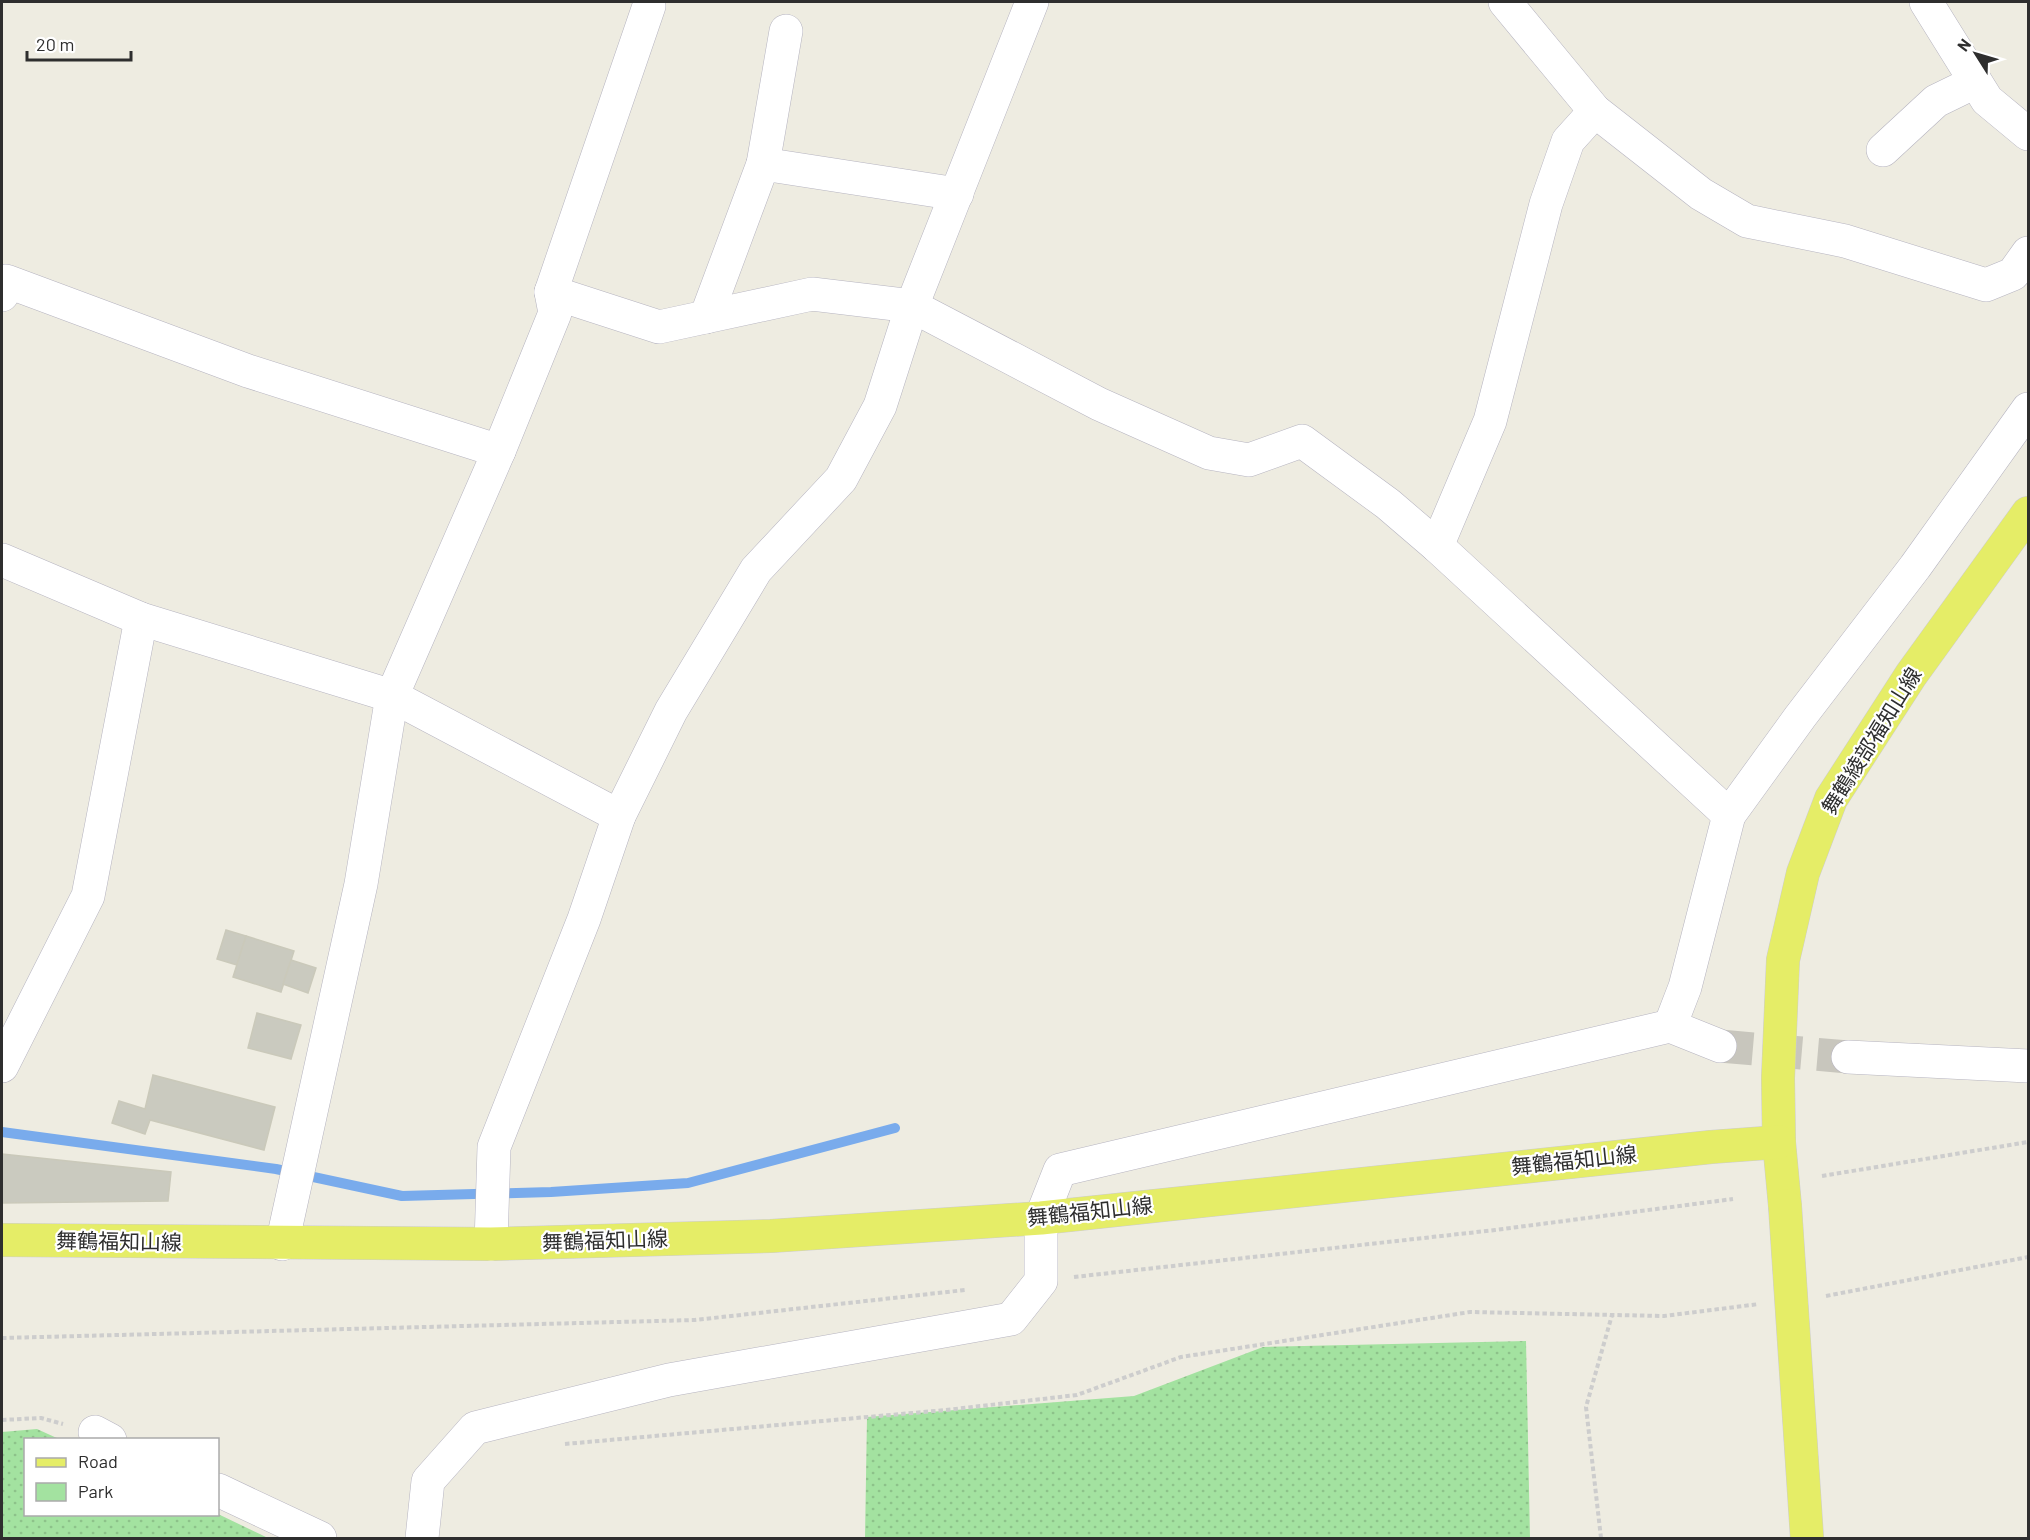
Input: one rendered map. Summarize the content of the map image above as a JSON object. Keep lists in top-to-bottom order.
{
  "streets": {
    "main road": ["舞鶴綾部福知山線", "舞鶴福知山線"]
  },
  "crossings": [
    ["舞鶴綾部福知山線", "舞鶴福知山線"]
  ],
  "legend": ["Road", "Park"],
  "scale_bar": "20 m",
  "north": "top left"
}
